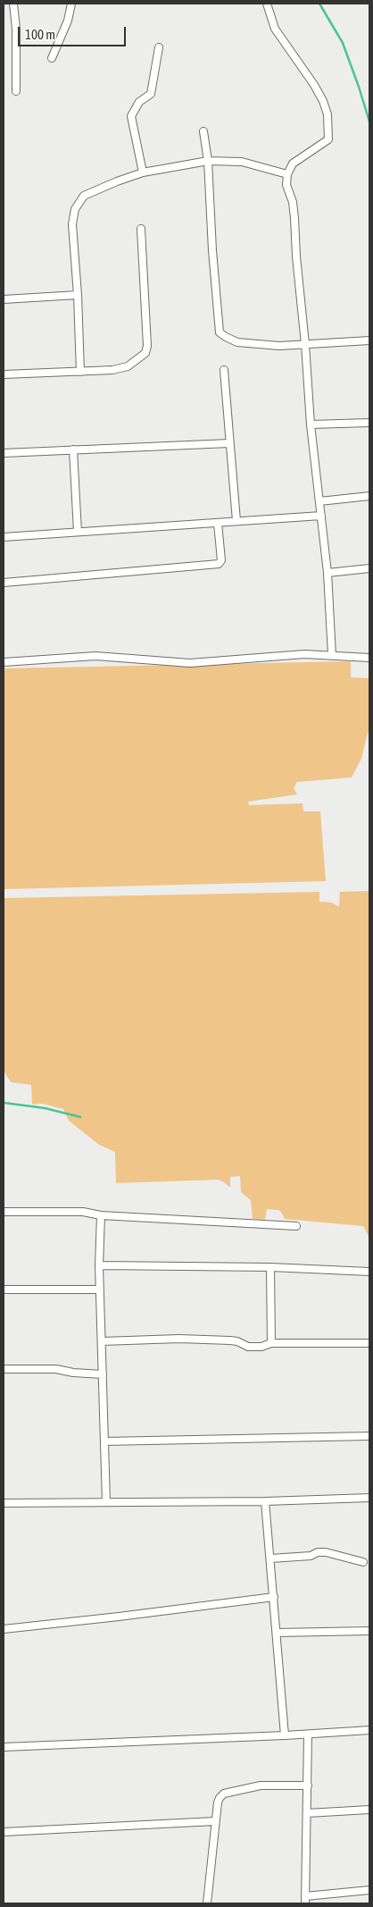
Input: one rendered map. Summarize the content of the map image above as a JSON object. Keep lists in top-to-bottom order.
{
  "scale_bar": "100 m"
}
